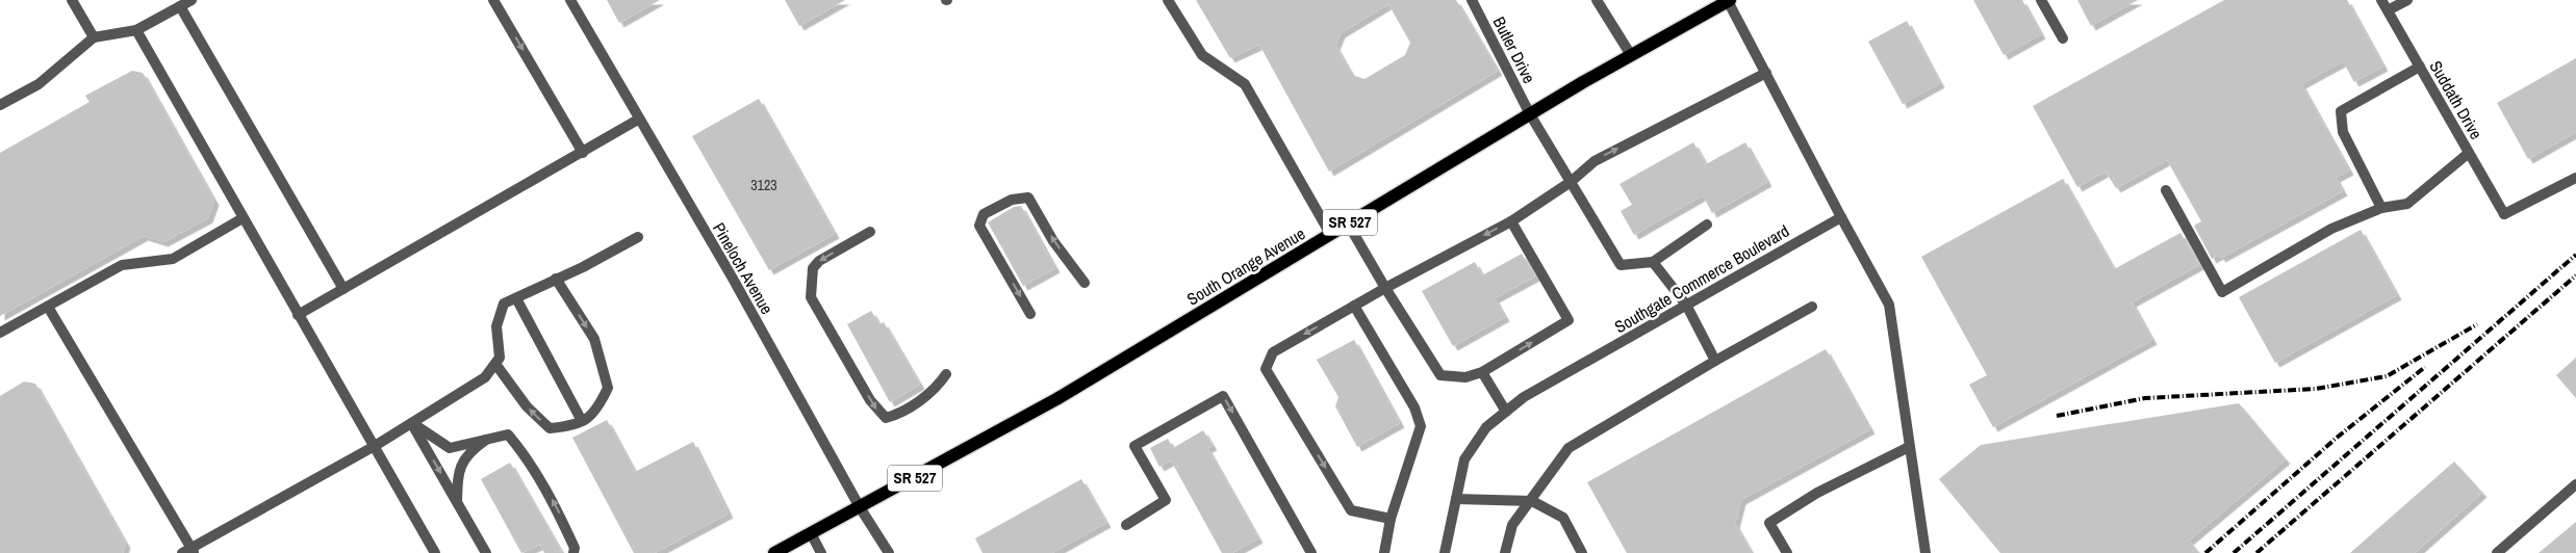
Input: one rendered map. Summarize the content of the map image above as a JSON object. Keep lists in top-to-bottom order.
{
  "streets": {
    "main road": ["SR 527", "South Orange Avenue"],
    "street": [
      "Butler Drive",
      "Suddath Drive",
      "Pineloch Avenue",
      "Southgate Commerce Boulevard"
    ]
  },
  "crossings": [
    ["Butler Drive", "South Orange Avenue"],
    ["South Orange Avenue", "Pineloch Avenue"]
  ],
  "house_numbers": ["3123"]
}
